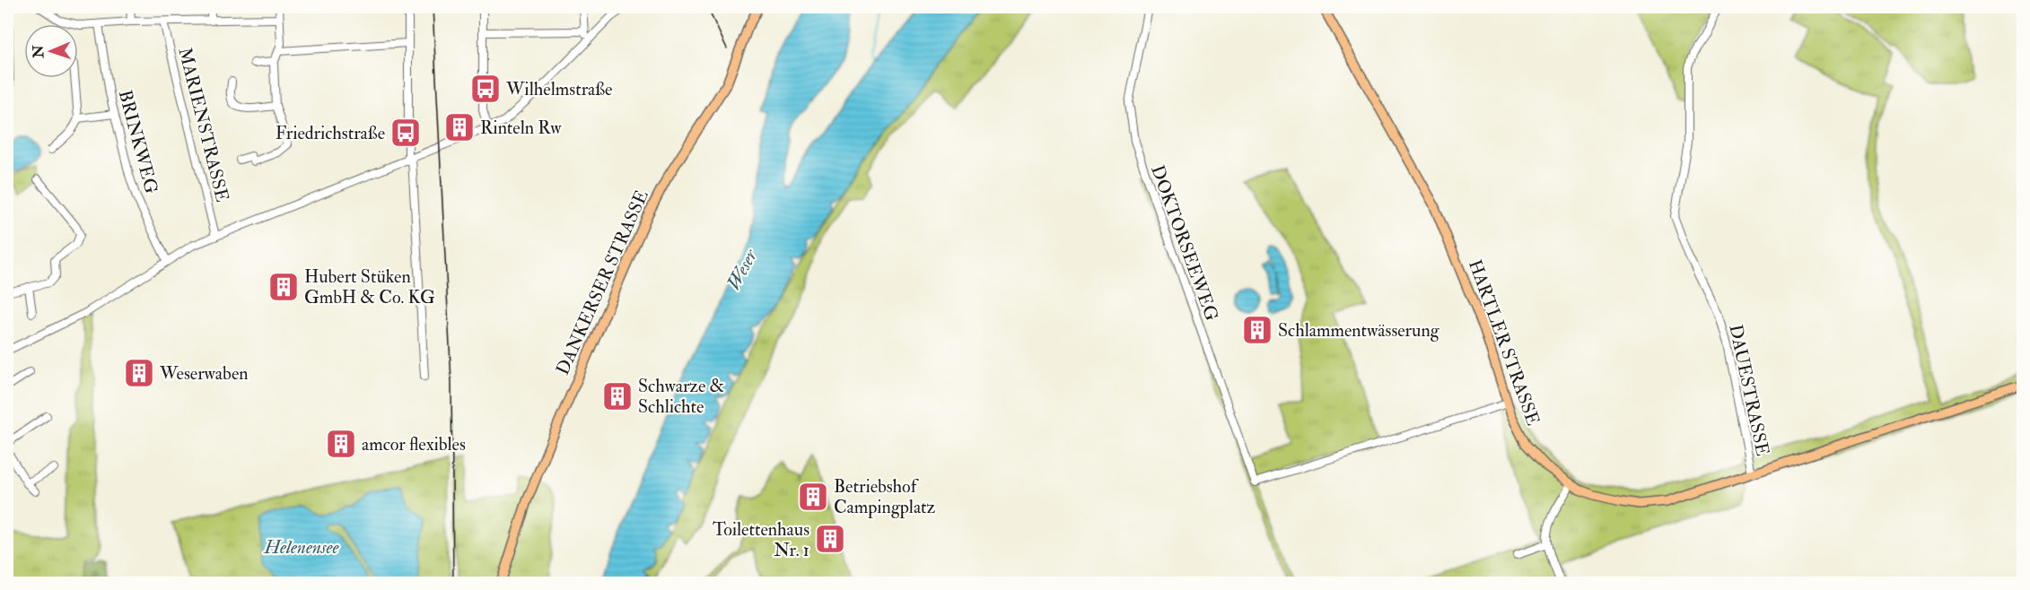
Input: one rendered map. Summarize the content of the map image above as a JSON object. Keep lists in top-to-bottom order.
{
  "streets": {
    "main road": ["DANKERSER STRASSE", "HARTLER STRASSE"],
    "street": [
      "MARIENSTRASSE",
      "BRINKWEG",
      "DOKTORSEEWEG",
      "DAUESTRASSE"
    ]
  },
  "crossings": [
    ["DOKTORSEEWEG", "HARTLER STRASSE"],
    ["HARTLER STRASSE", "DAUESTRASSE"]
  ],
  "water": ["Weser", "Helenensee"],
  "places": {
    "bus stop": ["Wilhelmstraße", "Friedrichstraße"],
    "building": [
      "Rinteln Rw",
      "Hubert Stüken GmbH & Co. KG",
      "Schlammentwässerung",
      "Weserwaben",
      "Schwarze & Schlichte",
      "amcor flexibles",
      "Betriebshof Campingplatz",
      "Toilettenhaus Nr. 1"
    ]
  },
  "north": "left"
}
